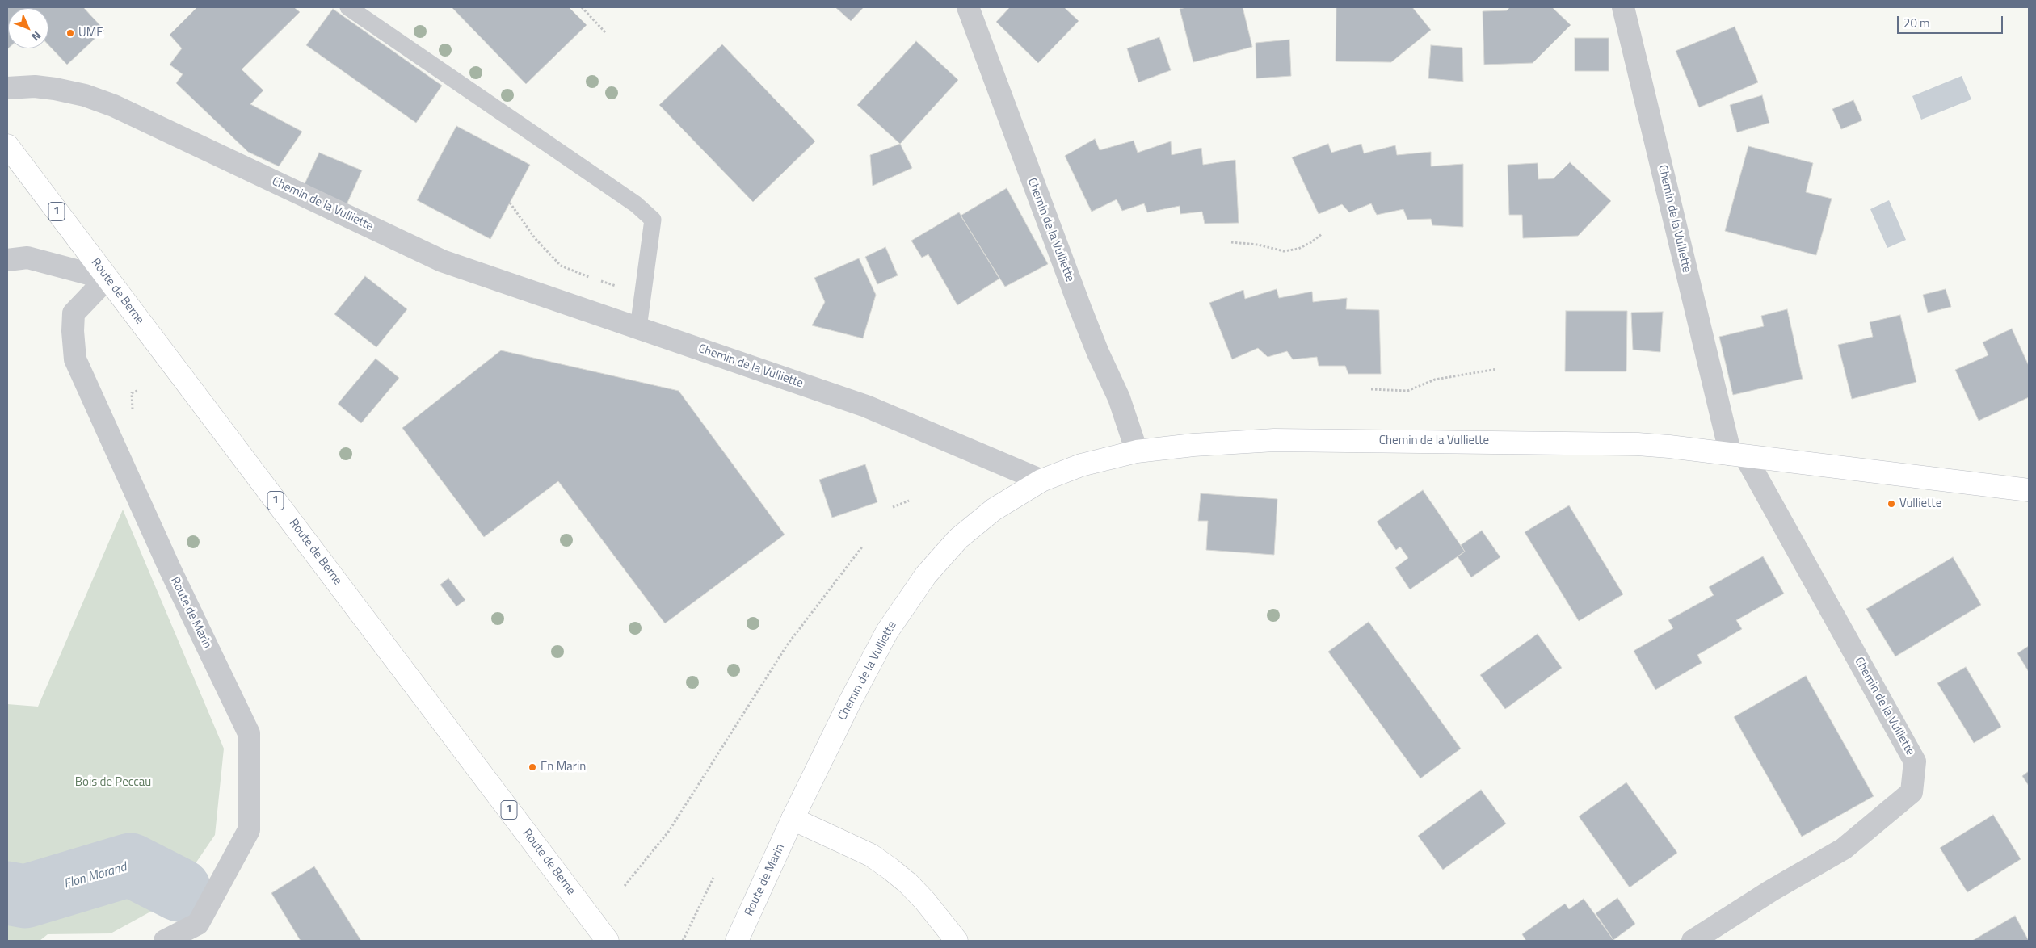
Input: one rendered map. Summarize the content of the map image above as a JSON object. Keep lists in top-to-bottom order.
{
  "streets": {
    "main road": [
      "Chemin de la Vulliette",
      "1",
      "Route de Berne",
      "Route de Marin"
    ]
  },
  "crossings": [
    ["Chemin de la Vulliette", "Route de Marin"],
    ["Route de Berne", "Route de Marin"]
  ],
  "water": ["Flon Morand"],
  "parks": ["Bois de Peccau"],
  "places": ["UME", "Vulliette", "En Marin"],
  "scale_bar": "20 m",
  "north": "bottom right"
}
